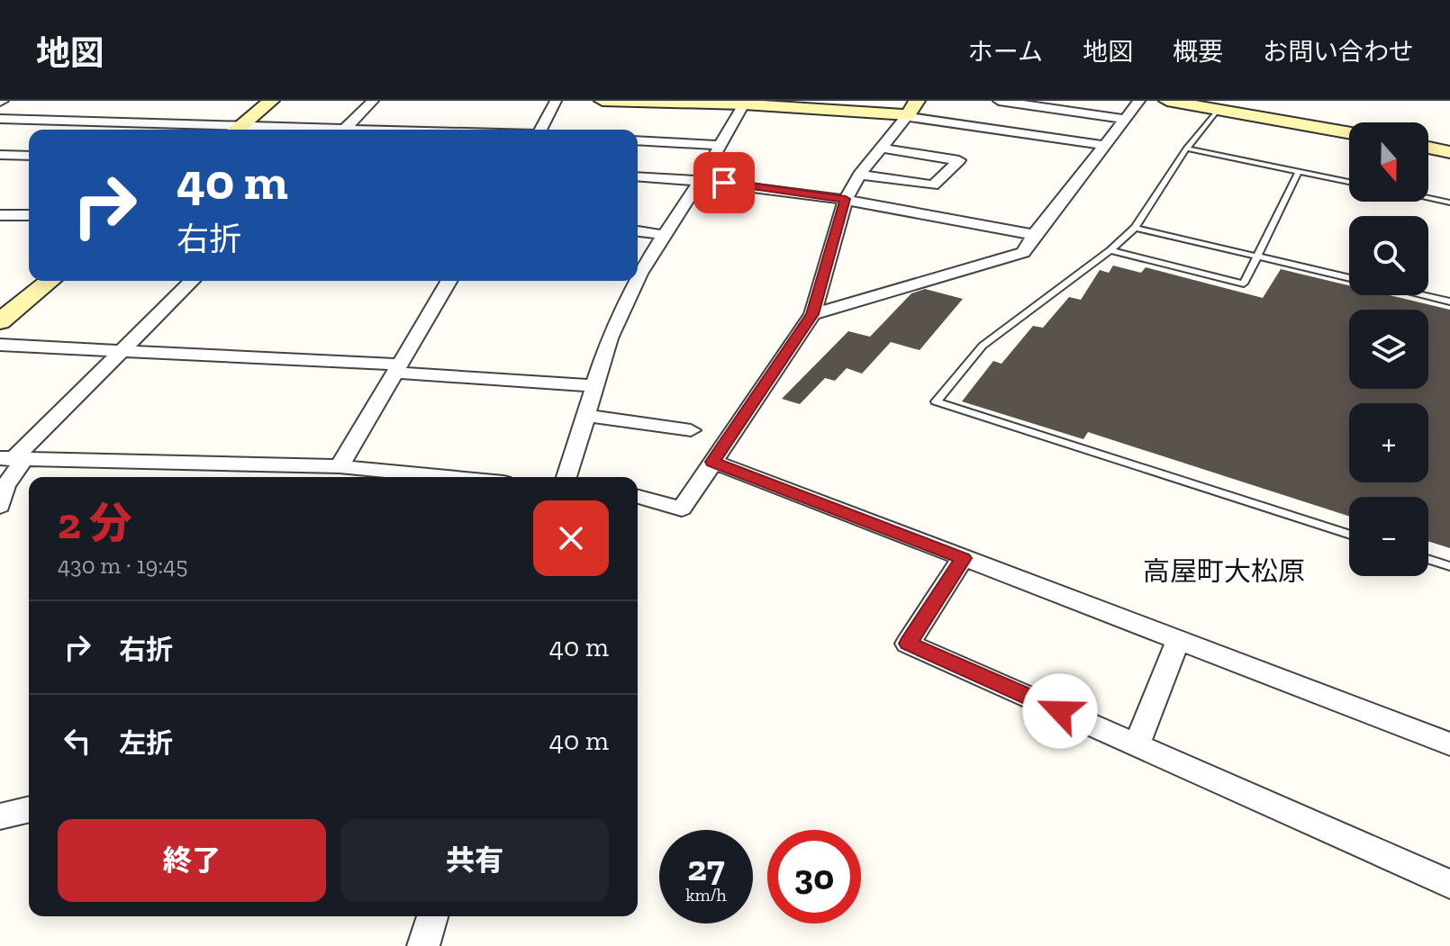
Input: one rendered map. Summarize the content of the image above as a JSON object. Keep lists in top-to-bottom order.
{
  "districts": ["高屋町大松原"],
  "north": "bottom",
  "page": {
    "header": "地図",
    "nav": [
      "ホーム",
      "地図",
      "概要",
      "お問い合わせ"
    ],
    "map_buttons": ["+", "−"],
    "turn": ["40 m", "右折"],
    "heading": ["2 分", "430 m · 19:45"],
    "list": [
      {
        "name": "右折",
        "value": "40 m"
      },
      {
        "name": "左折",
        "value": "40 m"
      }
    ],
    "buttons": ["終了", "共有"],
    "speed": "27 km/h",
    "limit": "30"
  }
}
